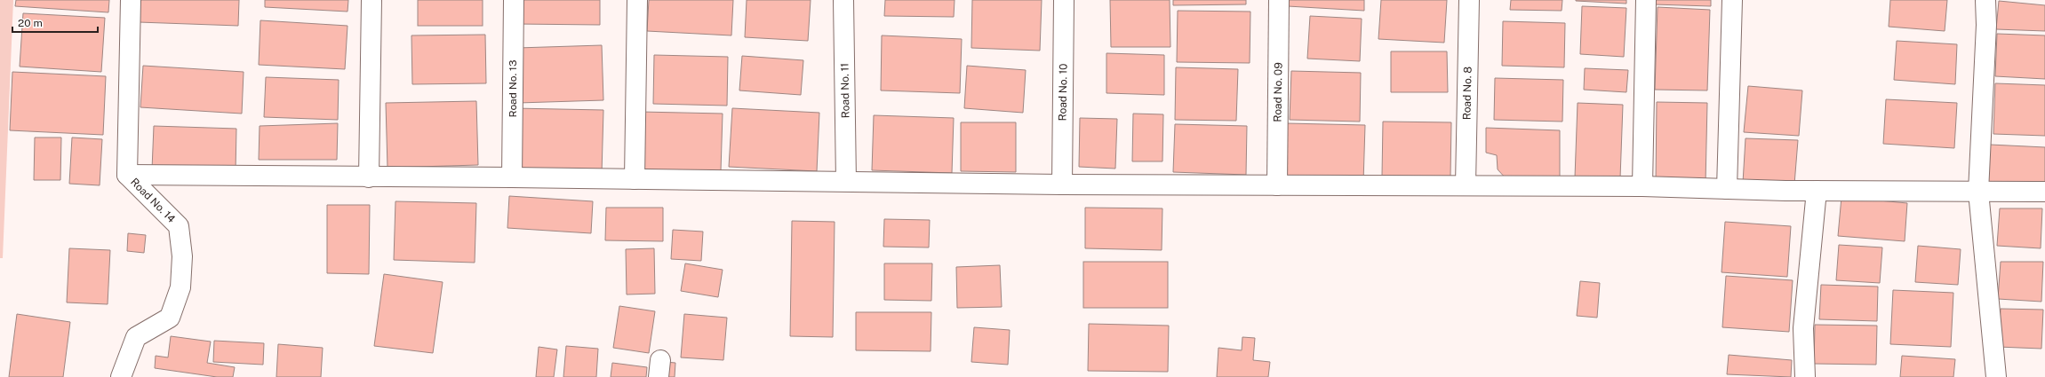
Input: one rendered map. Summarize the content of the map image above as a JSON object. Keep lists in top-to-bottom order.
{
  "streets": {
    "street": [
      "Road No. 13",
      "Road No. 11",
      "Road No. 10",
      "Road No. 09",
      "Road No. 8",
      "Road No. 14"
    ]
  },
  "scale_bar": "20 m"
}
